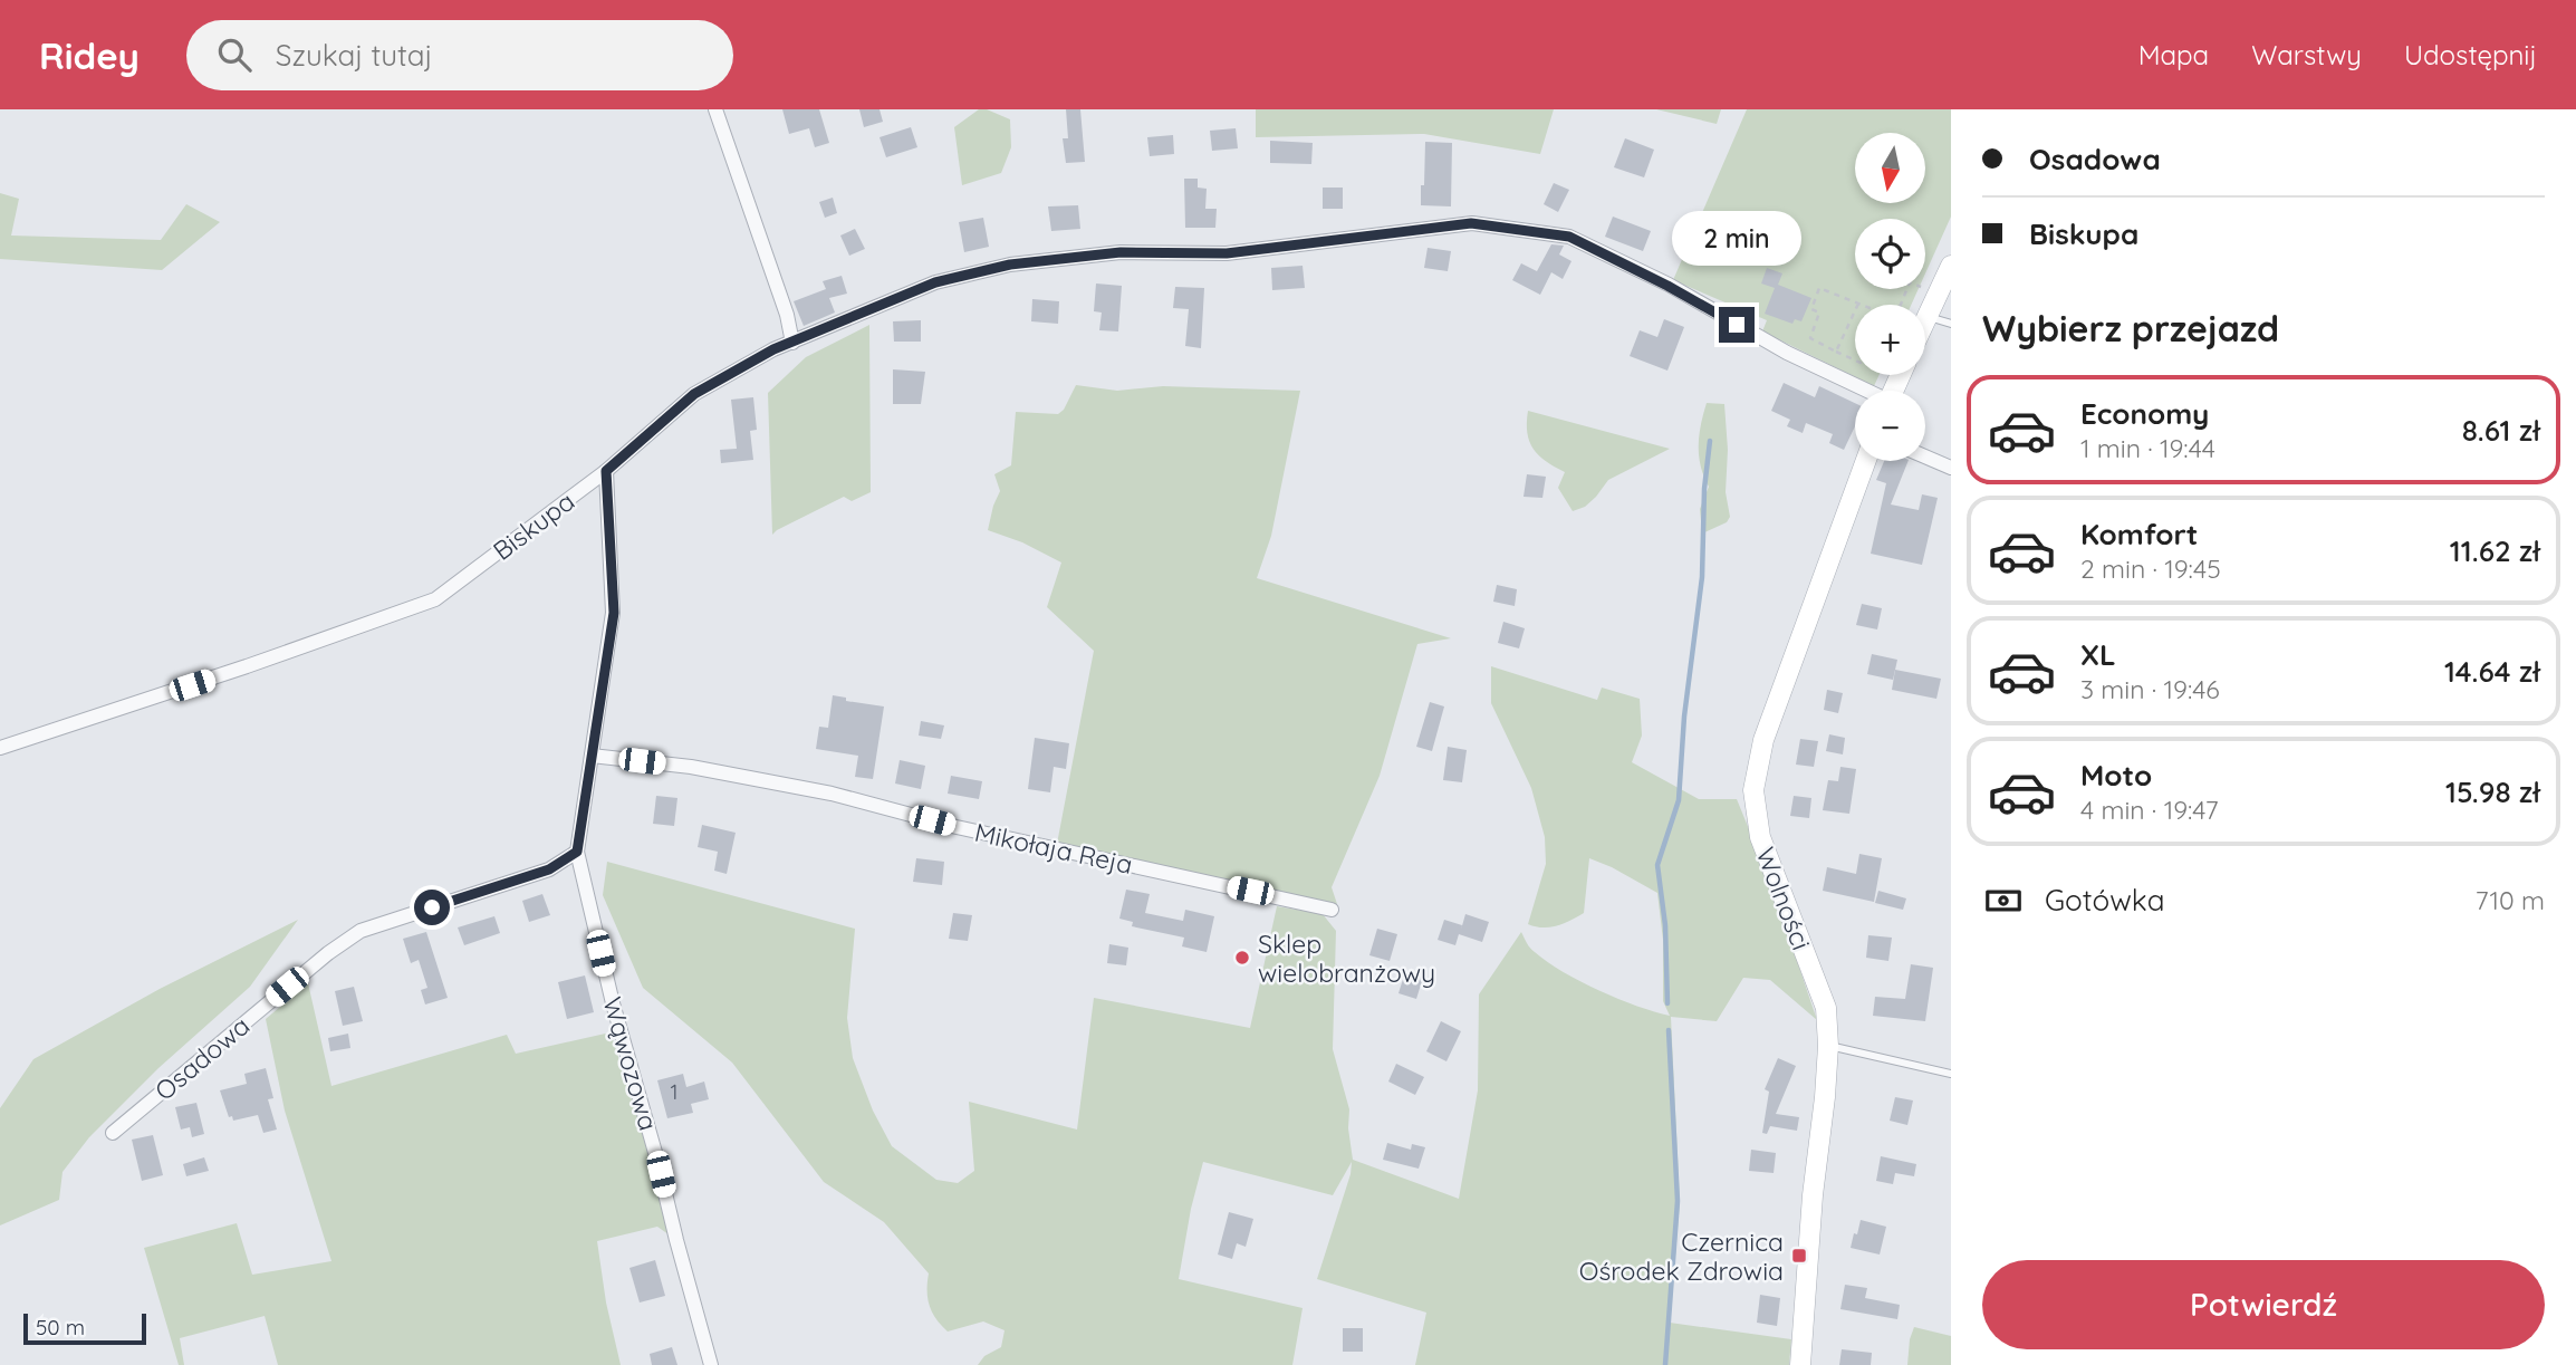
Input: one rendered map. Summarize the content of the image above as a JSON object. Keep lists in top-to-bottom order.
{
  "streets": {
    "street": [
      "Biskupa",
      "Mikołaja Reja",
      "Wolności",
      "Osadowa",
      "Wąwozowa"
    ]
  },
  "crossings": [
    ["Osadowa", "Wąwozowa"]
  ],
  "places": {
    "other": ["Sklep wielobranżowy"],
    "transit": ["Czernica Ośrodek Zdrowia"]
  },
  "house_numbers": ["1"],
  "scale_bar": "50 m",
  "north": "bottom",
  "page": {
    "header": "Ridey",
    "search": "Szukaj tutaj",
    "nav": ["Mapa", "Warstwy", "Udostępnij"],
    "banner": ["Osadowa", "Biskupa"],
    "map_buttons": ["+", "−"],
    "bubble": "2 min",
    "heading": "Wybierz przejazd",
    "list": [
      {
        "name": "Economy",
        "note": "1 min · 19:44",
        "value": "8.61 zł"
      },
      {
        "name": "Komfort",
        "note": "2 min · 19:45",
        "value": "11.62 zł"
      },
      {
        "name": "XL",
        "note": "3 min · 19:46",
        "value": "14.64 zł"
      },
      {
        "name": "Moto",
        "note": "4 min · 19:47",
        "value": "15.98 zł"
      }
    ],
    "pay": ["Gotówka", "710 m"],
    "buttons": "Potwierdź",
    "scale": "50 m"
  }
}
